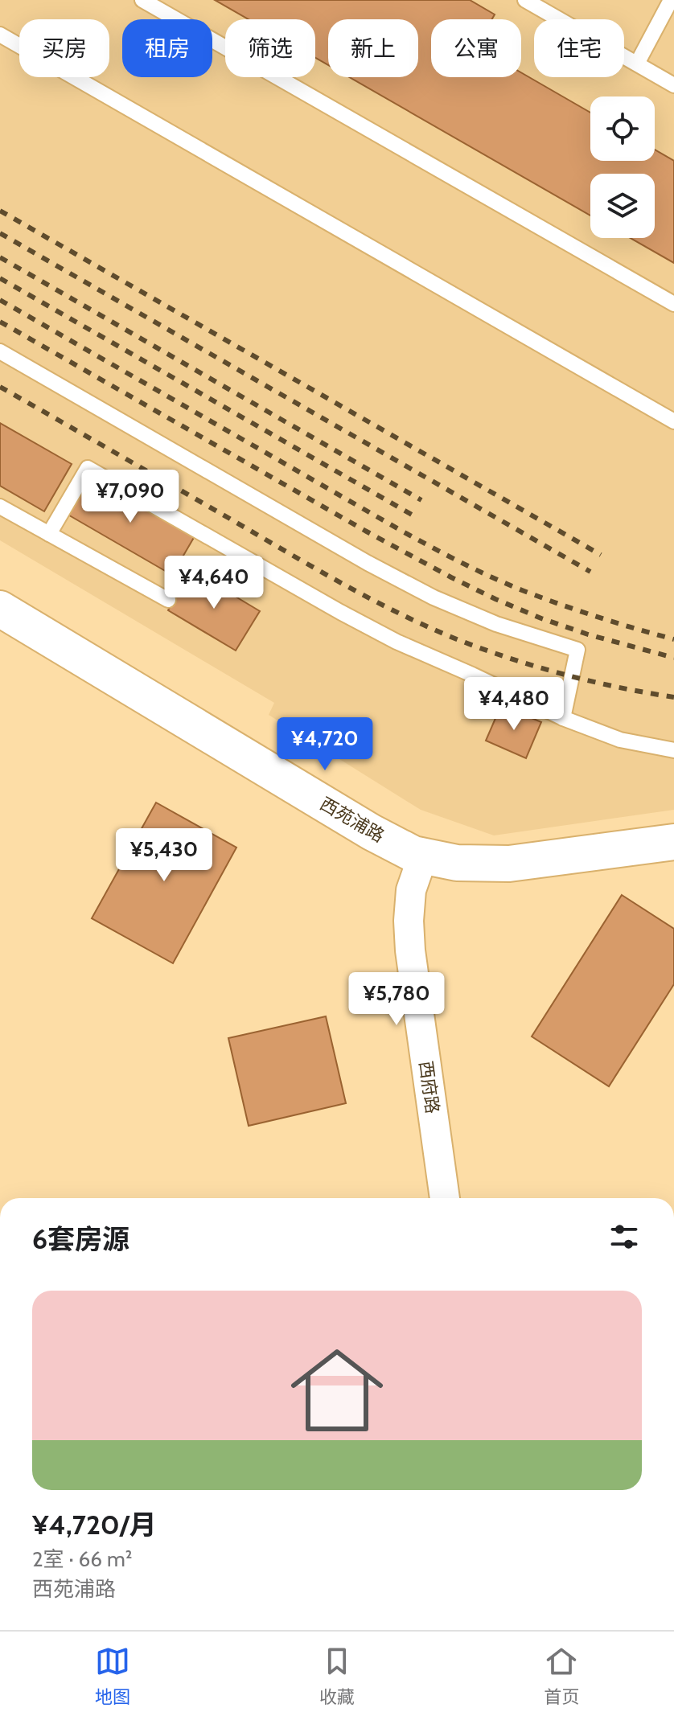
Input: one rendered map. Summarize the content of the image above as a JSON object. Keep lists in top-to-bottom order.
{
  "streets": {
    "street": ["西苑浦路", "西府路"]
  },
  "crossings": [
    ["西苑浦路", "西府路"]
  ],
  "page": {
    "chip": [
      "买房",
      "租房",
      "筛选",
      "新上",
      "公寓",
      "住宅"
    ],
    "price": [
      "¥7,090",
      "¥4,640",
      "¥4,480",
      "¥4,720",
      "¥5,430",
      "¥5,780"
    ],
    "heading": "6套房源",
    "list": [
      {
        "name": "¥4,720/月",
        "note": "2室 · 66 m² · 西苑浦路"
      }
    ],
    "tabs": ["地图", "收藏", "首页"]
  }
}
